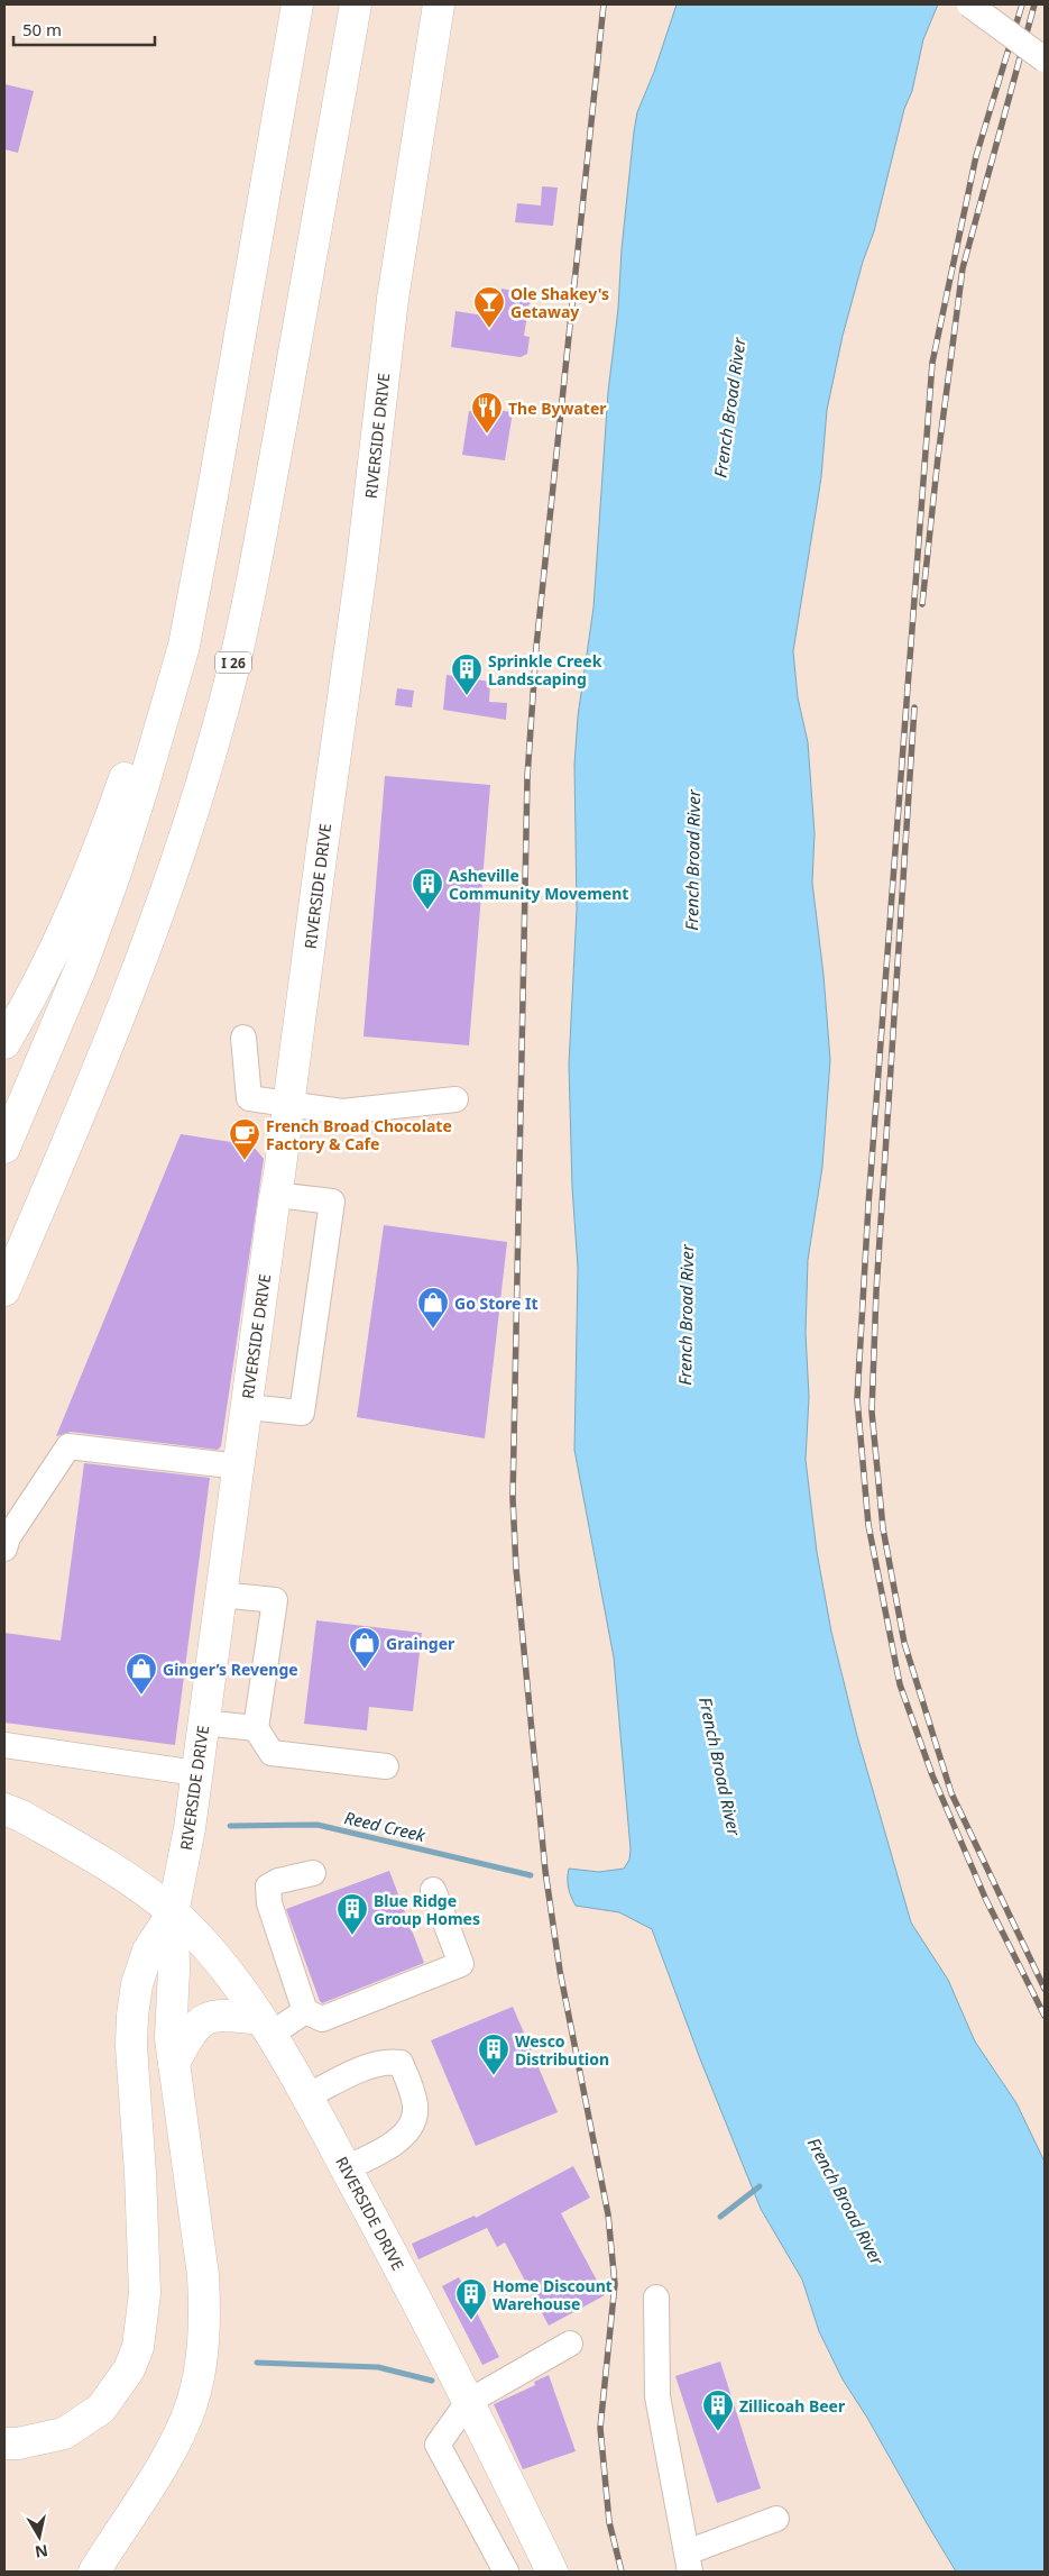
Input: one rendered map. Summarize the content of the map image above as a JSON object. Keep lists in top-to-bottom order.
{
  "streets": {
    "main road": ["RIVERSIDE DRIVE", "I 26"]
  },
  "water": ["French Broad River", "Reed Creek"],
  "places": {
    "bar": ["Ole Shakey's Getaway"],
    "restaurant": ["The Bywater"],
    "building": [
      "Sprinkle Creek Landscaping",
      "Asheville Community Movement",
      "Blue Ridge Group Homes",
      "Wesco Distribution",
      "Home Discount Warehouse",
      "Zillicoah Beer"
    ],
    "cafe": ["French Broad Chocolate Factory & Cafe"],
    "shop": ["Go Store It", "Grainger", "Ginger’s Revenge"]
  },
  "scale_bar": "50 m",
  "north": "bottom"
}
